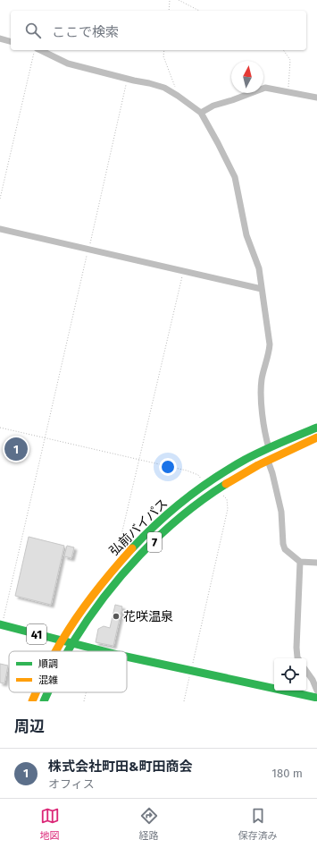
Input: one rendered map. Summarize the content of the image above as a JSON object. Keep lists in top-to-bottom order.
{
  "streets": {
    "main road": ["弘前バイパス", "7", "41"]
  },
  "crossings": [
    ["弘前バイパス", "41"]
  ],
  "places": ["花咲温泉"],
  "legend": ["順調", "混雑"],
  "north": "top",
  "page": {
    "search": "ここで検索",
    "pins": "1",
    "heading": "周辺",
    "list": [
      {
        "mark": "1",
        "name": "株式会社町田&町田商会",
        "note": "オフィス",
        "value": "180 m"
      }
    ],
    "nav": ["地図", "経路", "保存済み"]
  }
}
